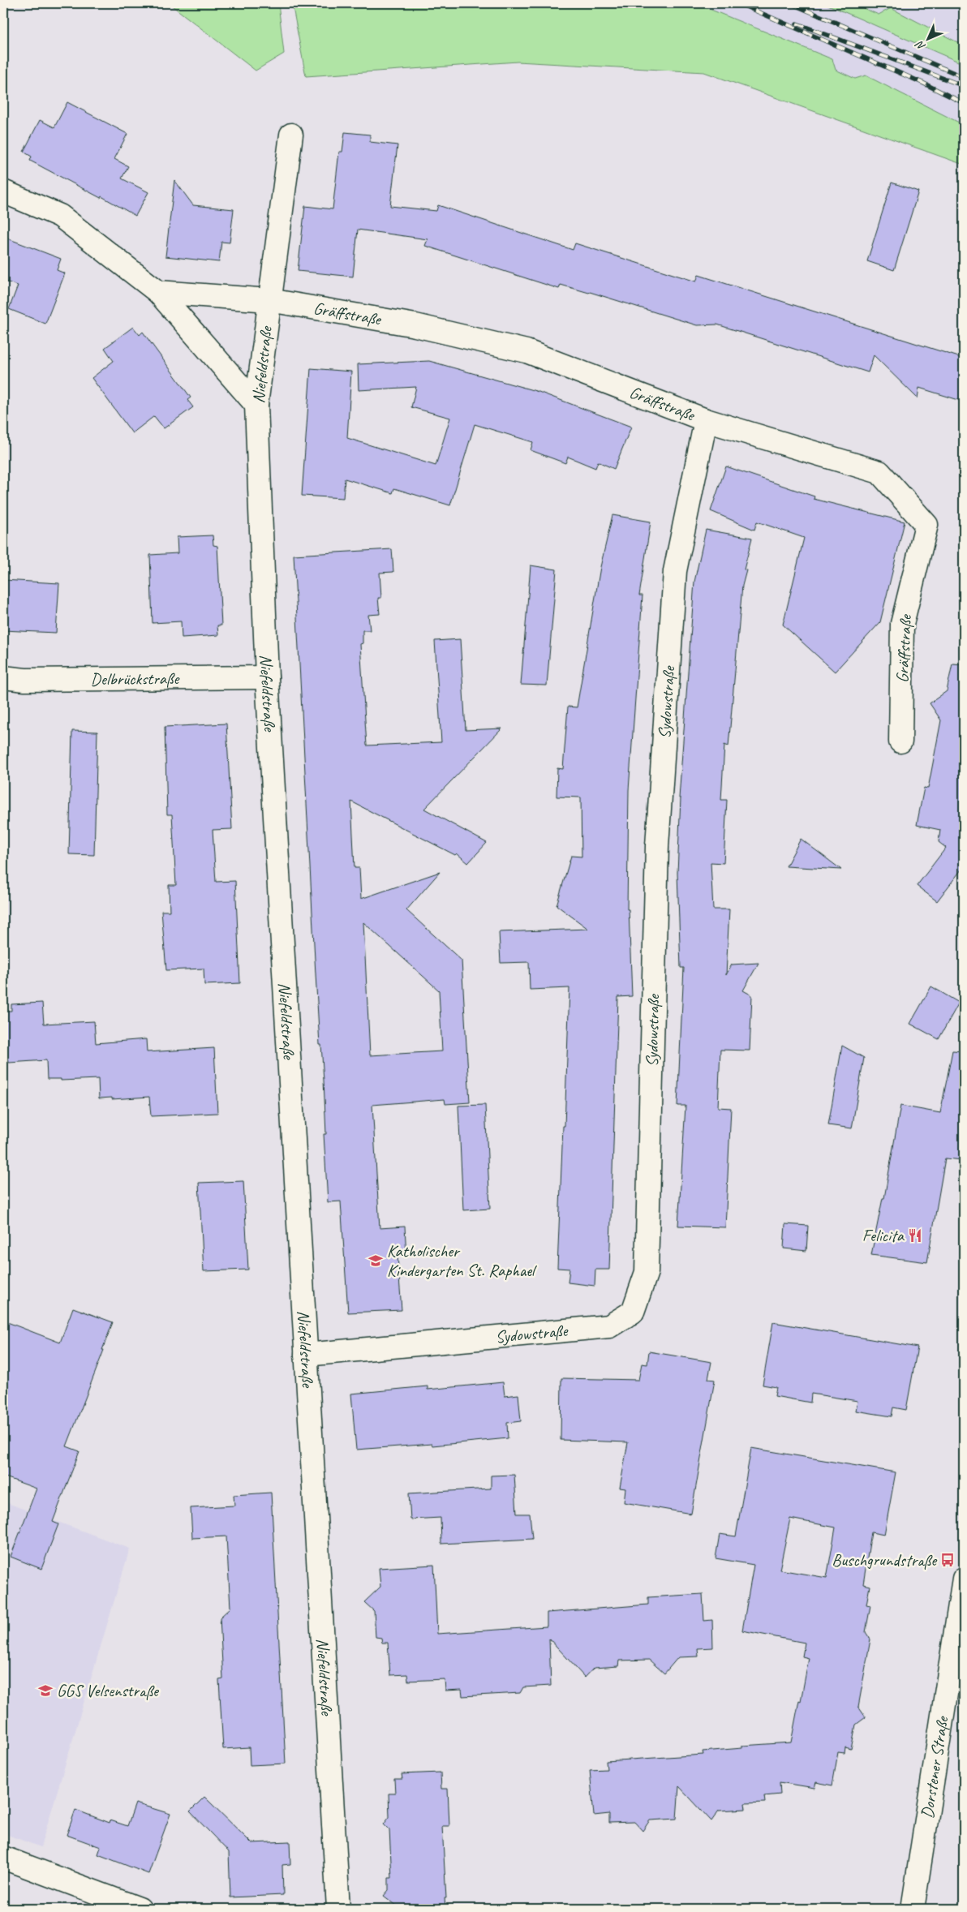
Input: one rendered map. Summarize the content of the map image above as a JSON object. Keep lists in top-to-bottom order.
{
  "streets": {
    "street": [
      "Gräffstraße",
      "Niefeldstraße",
      "Delbrückstraße",
      "Sydowstraße",
      "Dorstener Straße"
    ]
  },
  "crossings": [
    ["Gräffstraße", "Niefeldstraße"],
    ["Gräffstraße", "Sydowstraße"],
    ["Niefeldstraße", "Delbrückstraße"],
    ["Niefeldstraße", "Sydowstraße"]
  ],
  "places": {
    "restaurant": ["Felicita"],
    "school or university": ["Katholischer Kindergarten St. Raphael", "GGS Velsenstraße"],
    "bus stop": ["Buschgrundstraße"]
  },
  "north": "bottom left"
}
